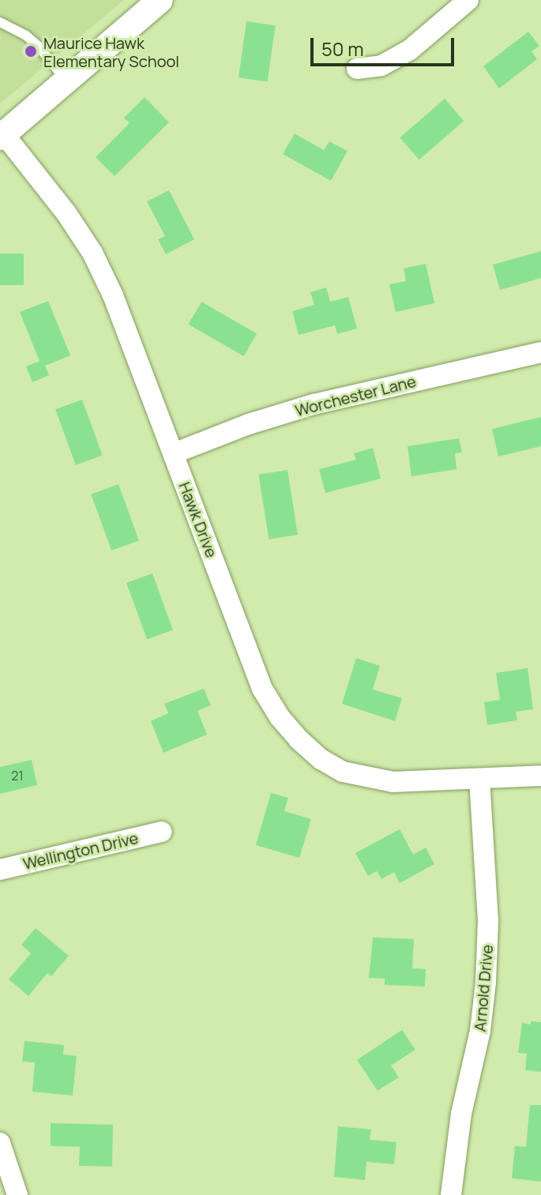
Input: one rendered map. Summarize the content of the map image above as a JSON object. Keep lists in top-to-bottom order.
{
  "streets": {
    "street": [
      "Worchester Lane",
      "Hawk Drive",
      "Wellington Drive",
      "Arnold Drive"
    ]
  },
  "crossings": [
    ["Worchester Lane", "Hawk Drive"],
    ["Hawk Drive", "Arnold Drive"]
  ],
  "places": ["Maurice Hawk Elementary School"],
  "house_numbers": ["21"],
  "scale_bar": "50 m"
}
